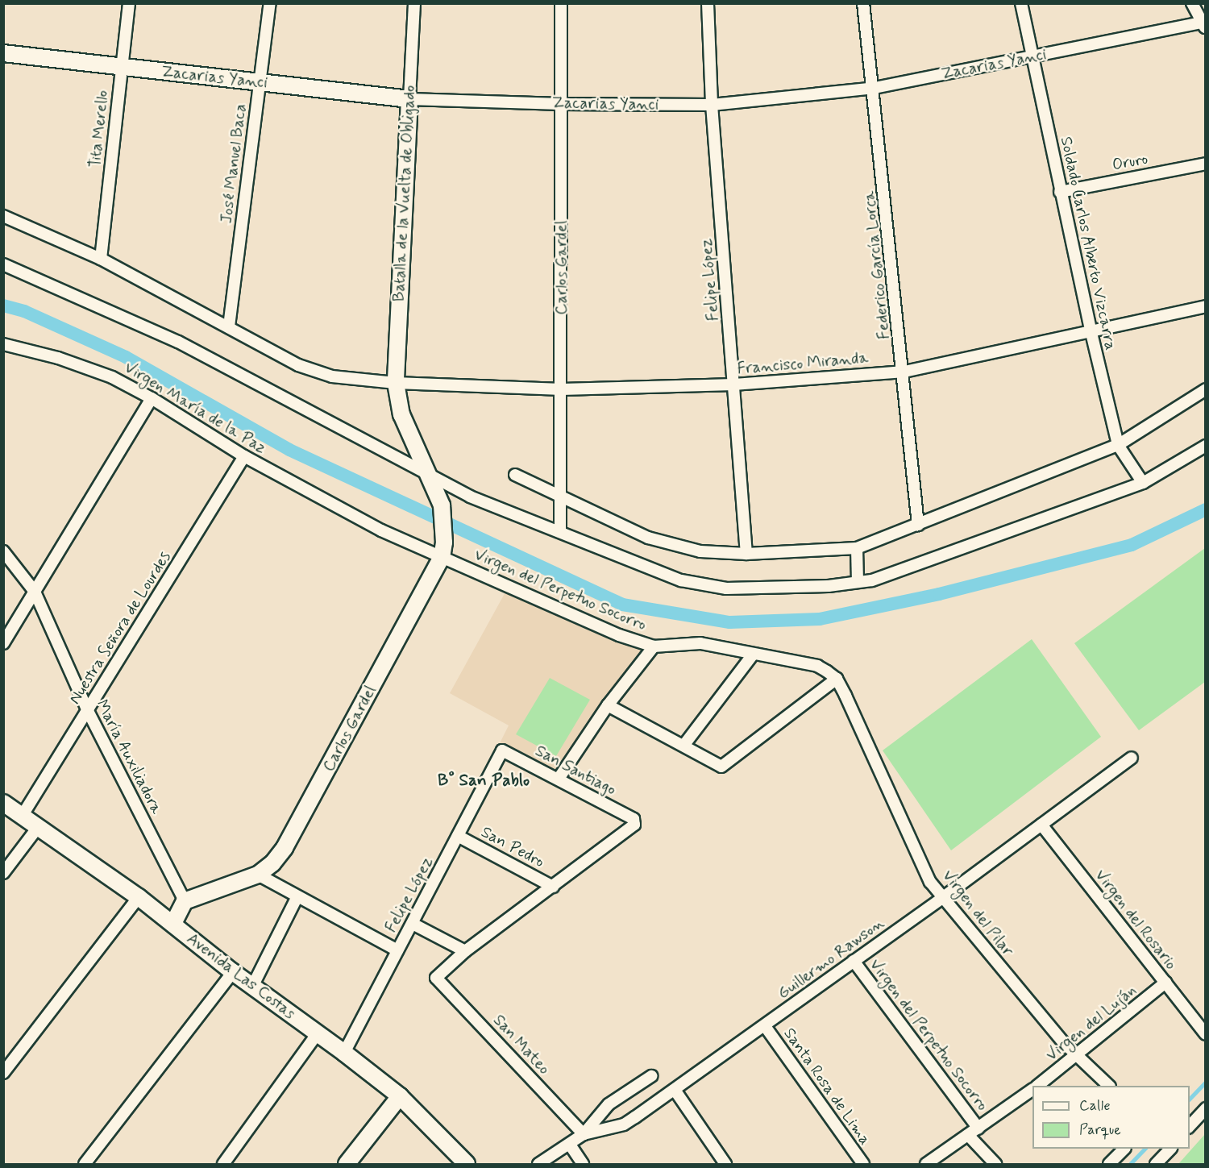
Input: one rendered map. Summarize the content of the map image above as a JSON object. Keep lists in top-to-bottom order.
{
  "streets": {
    "street": [
      "Zacarias Yanci",
      "Tita Merello",
      "Oruro",
      "José Manuel Baca",
      "Batalla de la Vuelta de Obligado",
      "Soldado Carlos Alberto Vizcarra",
      "Federico García Lorca",
      "Carlos Gardel",
      "Felipe López",
      "Francisco Miranda",
      "Virgen María de la Paz",
      "Virgen del Perpetuo Socorro",
      "Nuestra Señora de Lourdes",
      "María Auxiliadora",
      "San Santiago",
      "San Pedro",
      "Virgen del Pilar",
      "Virgen del Rosario",
      "Guillermo Rawson",
      "Avenida Las Costas",
      "Virgen del Luján",
      "San Mateo",
      "Santa Rosa de Lima"
    ]
  },
  "crossings": [
    ["Zacarias Yanci", "Tita Merello"],
    ["Zacarias Yanci", "José Manuel Baca"],
    ["Zacarias Yanci", "Batalla de la Vuelta de Obligado"],
    ["Zacarias Yanci", "Soldado Carlos Alberto Vizcarra"],
    ["Zacarias Yanci", "Federico García Lorca"],
    ["Zacarias Yanci", "Carlos Gardel"],
    ["Zacarias Yanci", "Felipe López"],
    ["Tita Merello", "Francisco Miranda"],
    ["Oruro", "Soldado Carlos Alberto Vizcarra"],
    ["José Manuel Baca", "Francisco Miranda"],
    ["Batalla de la Vuelta de Obligado", "Carlos Gardel"],
    ["Batalla de la Vuelta de Obligado", "Francisco Miranda"],
    ["Soldado Carlos Alberto Vizcarra", "Francisco Miranda"],
    ["Federico García Lorca", "Francisco Miranda"],
    ["Carlos Gardel", "Francisco Miranda"],
    ["Carlos Gardel", "Virgen del Perpetuo Socorro"],
    ["Carlos Gardel", "María Auxiliadora"],
    ["Felipe López", "Francisco Miranda"],
    ["Felipe López", "San Santiago"],
    ["Felipe López", "San Pedro"],
    ["Felipe López", "Avenida Las Costas"],
    ["Virgen María de la Paz", "Virgen del Perpetuo Socorro"],
    ["Virgen María de la Paz", "Nuestra Señora de Lourdes"],
    ["Virgen del Perpetuo Socorro", "Virgen del Pilar"],
    ["Virgen del Perpetuo Socorro", "Guillermo Rawson"],
    ["Virgen del Perpetuo Socorro", "Virgen del Luján"],
    ["Nuestra Señora de Lourdes", "María Auxiliadora"],
    ["Nuestra Señora de Lourdes", "Avenida Las Costas"],
    ["San Santiago", "San Pedro"],
    ["Virgen del Pilar", "Guillermo Rawson"],
    ["Virgen del Pilar", "Virgen del Luján"],
    ["Virgen del Rosario", "Guillermo Rawson"],
    ["Virgen del Rosario", "Virgen del Luján"],
    ["Guillermo Rawson", "San Mateo"],
    ["Guillermo Rawson", "Santa Rosa de Lima"]
  ],
  "districts": ["B° San Pablo"],
  "legend": ["Calle", "Parque"]
}
